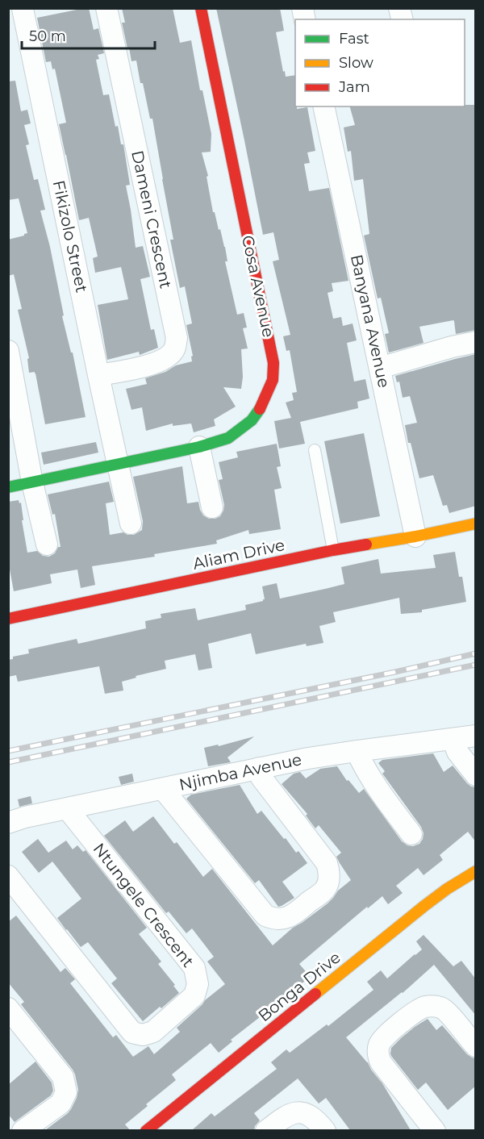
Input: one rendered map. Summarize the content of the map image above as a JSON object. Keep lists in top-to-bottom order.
{
  "streets": {
    "street": [
      "Dameni Crescent",
      "Fikizolo Street",
      "Cosa Avenue",
      "Banyana Avenue",
      "Aliam Drive",
      "Njimba Avenue",
      "Ntungele Crescent",
      "Bonga Drive"
    ]
  },
  "crossings": [
    ["Dameni Crescent", "Fikizolo Street"],
    ["Fikizolo Street", "Cosa Avenue"],
    ["Banyana Avenue", "Aliam Drive"],
    ["Njimba Avenue", "Ntungele Crescent"]
  ],
  "legend": ["Fast", "Slow", "Jam"],
  "scale_bar": "50 m"
}
